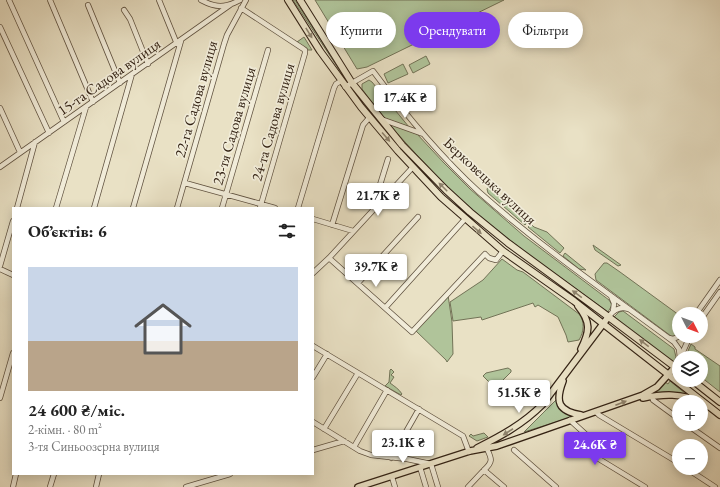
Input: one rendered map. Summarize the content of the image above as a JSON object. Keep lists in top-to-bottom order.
{
  "streets": {
    "street": [
      "15-та Садова вулиця",
      "22-га Садова вулиця",
      "24-та Садова вулиця",
      "23-тя Садова вулиця",
      "Берковецька вулиця"
    ]
  },
  "crossings": [
    ["22-га Садова вулиця", "24-та Садова вулиця"]
  ],
  "north": "bottom right",
  "page": {
    "chip": ["Купити", "Орендувати", "Фільтри"],
    "price": [
      "17.4K ₴",
      "21.7K ₴",
      "39.7K ₴",
      "51.5K ₴",
      "23.1K ₴",
      "24.6K ₴"
    ],
    "heading": "Об’єктів: 6",
    "list": [
      {
        "name": "24 600 ₴/міс.",
        "note": "2-кімн. · 80 m² · 3-тя Синьоозерна вулиця"
      }
    ],
    "map_buttons": ["+", "−"]
  }
}
